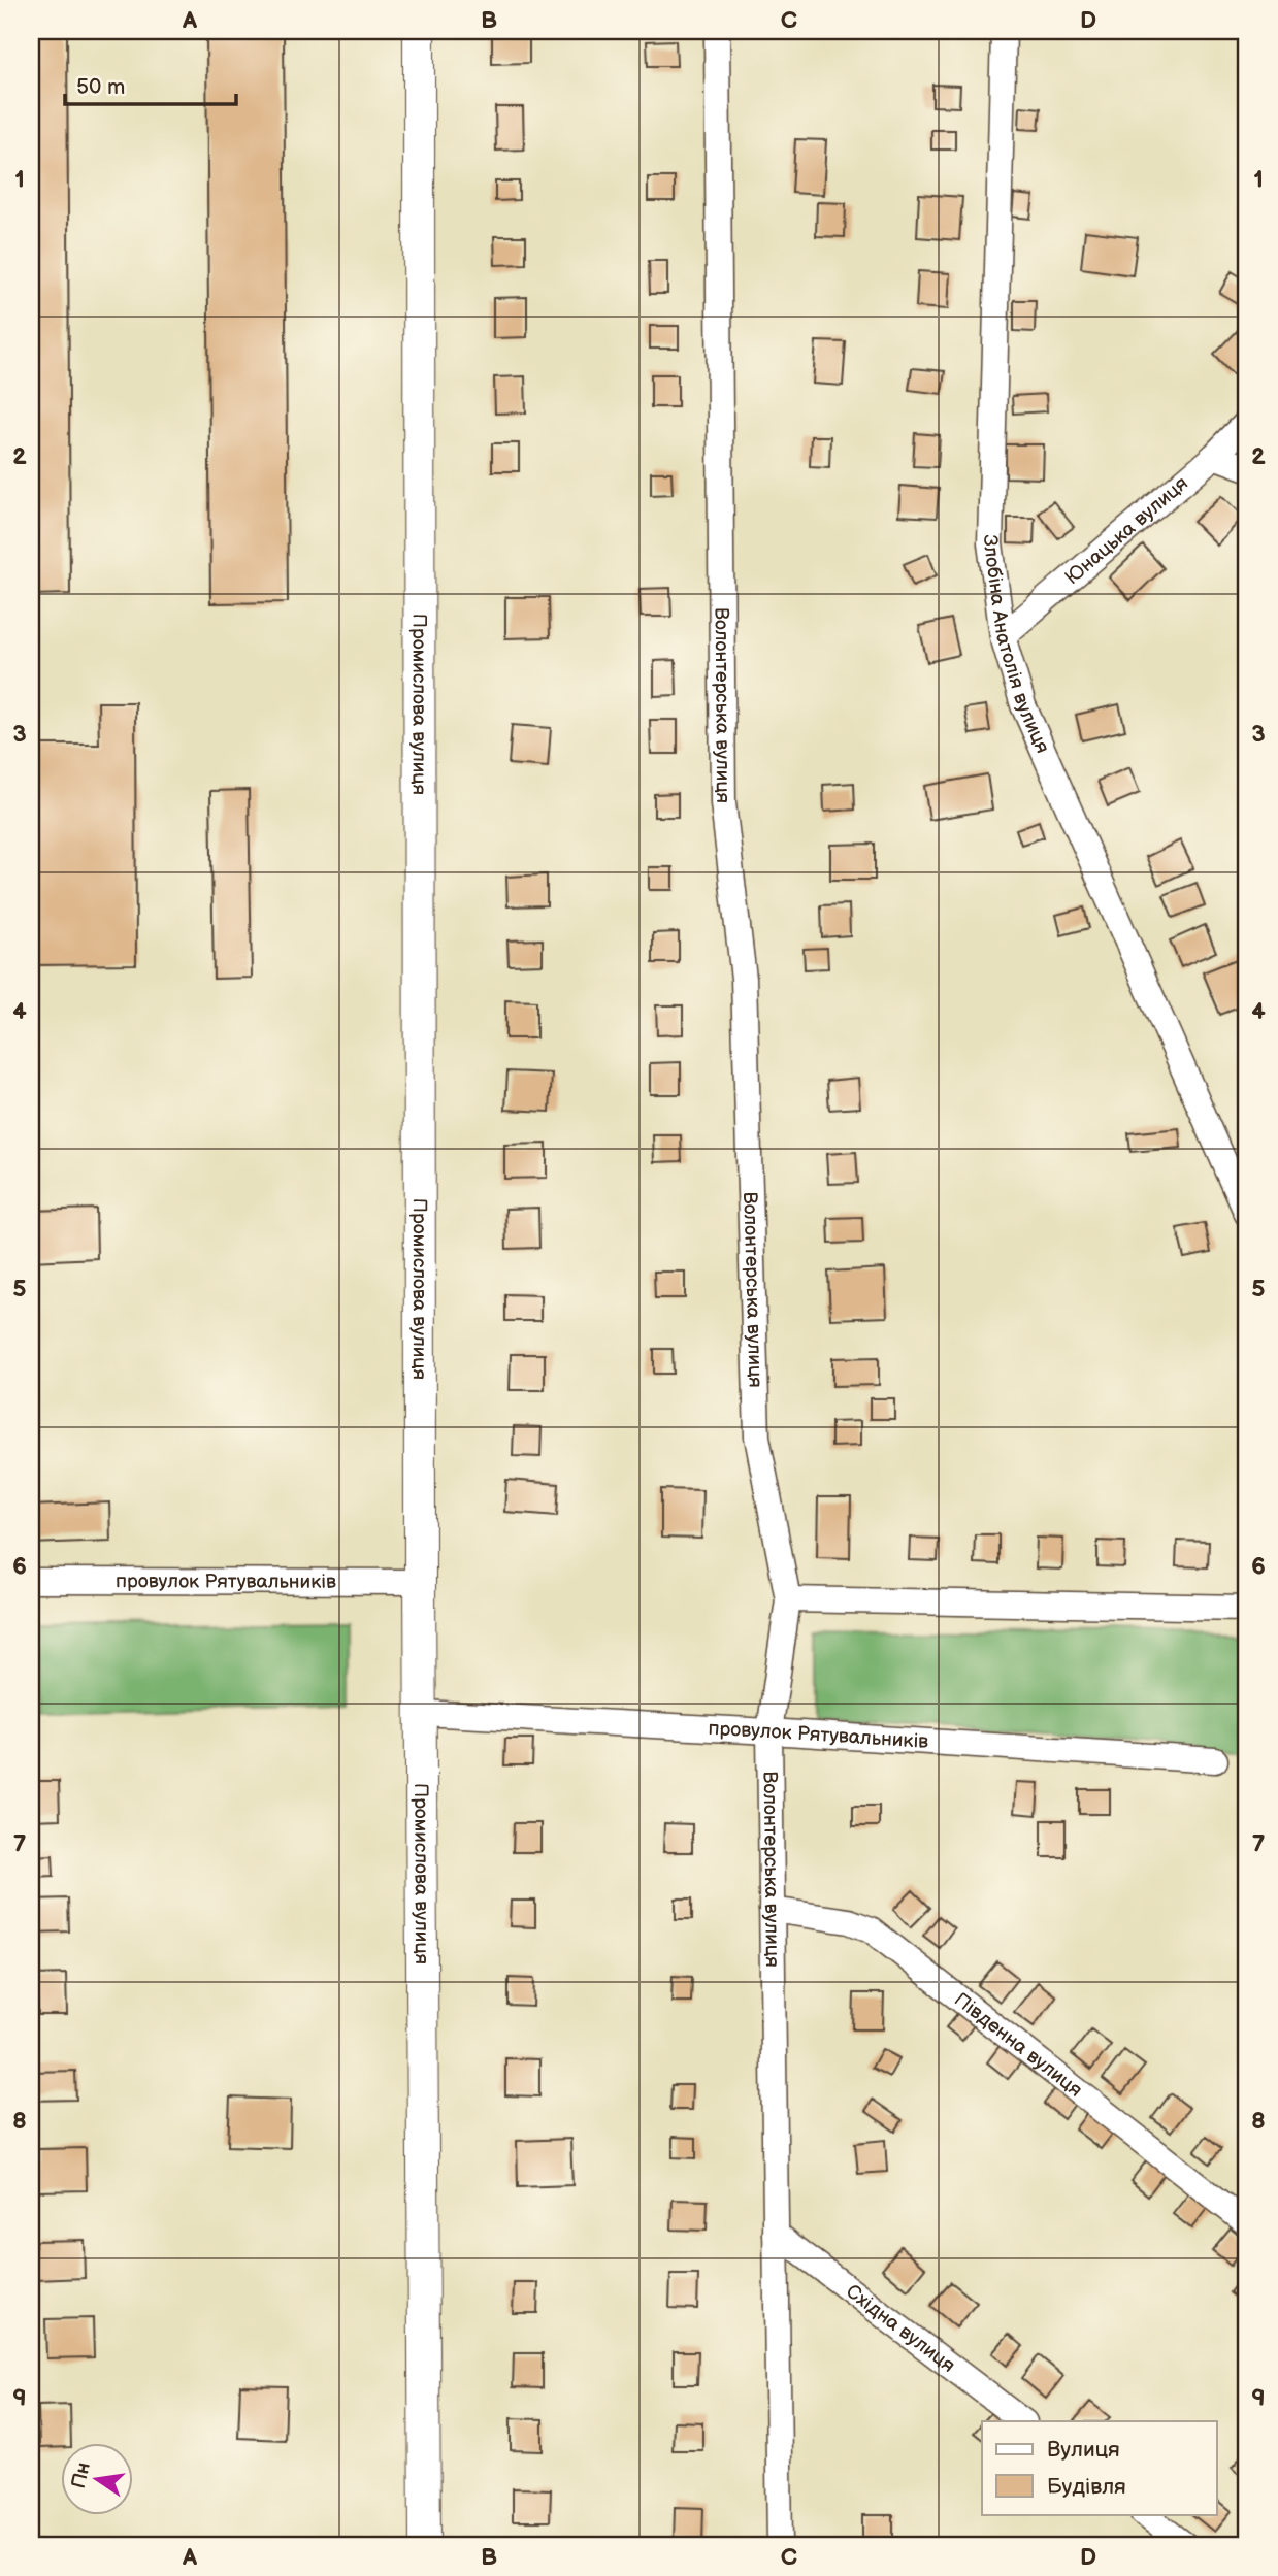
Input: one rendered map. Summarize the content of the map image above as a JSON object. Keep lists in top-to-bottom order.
{
  "streets": {
    "street": [
      "Юнацька вулиця",
      "Злобіна Анатолія вулиця",
      "Промислова вулиця",
      "Волонтерська вулиця",
      "провулок Рятувальників",
      "Південна вулиця",
      "Східна вулиця"
    ]
  },
  "crossings": [
    ["Юнацька вулиця", "Злобіна Анатолія вулиця"],
    ["Промислова вулиця", "провулок Рятувальників"],
    ["Волонтерська вулиця", "провулок Рятувальників"],
    ["Волонтерська вулиця", "Південна вулиця"],
    ["Волонтерська вулиця", "Східна вулиця"]
  ],
  "legend": ["Вулиця", "Будівля"],
  "scale_bar": "50 m",
  "north": "left",
  "grid": {
    "columns": [
      "A",
      "B",
      "C",
      "D"
    ],
    "rows": [
      "1",
      "2",
      "3",
      "4",
      "5",
      "6",
      "7",
      "8",
      "9"
    ]
  }
}
